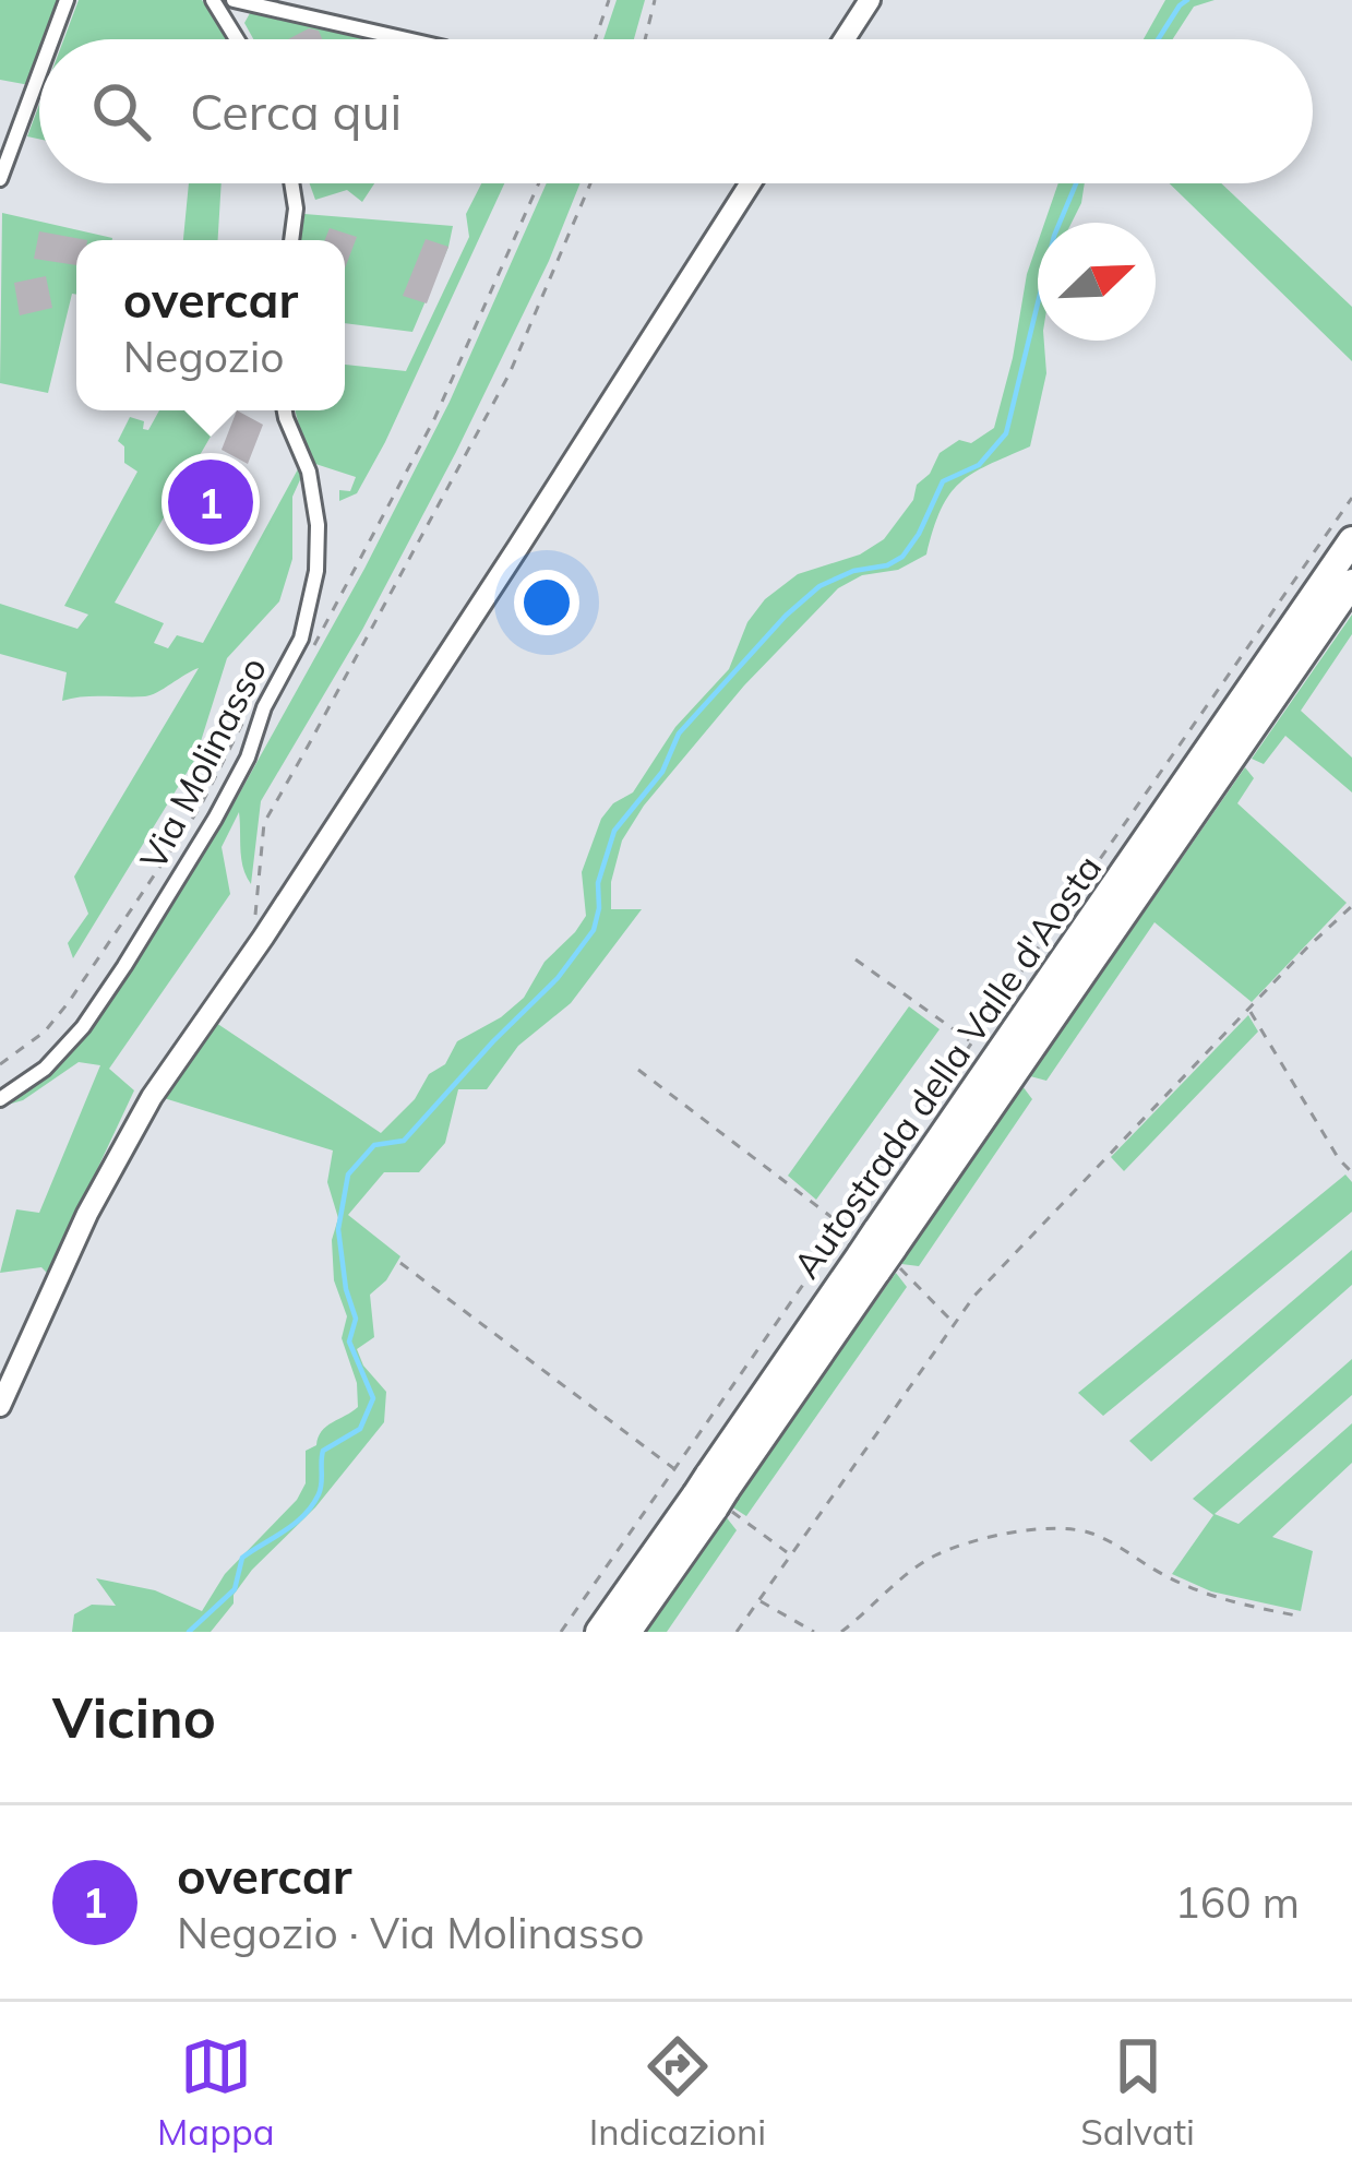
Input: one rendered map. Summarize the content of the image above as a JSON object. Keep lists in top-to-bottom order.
{
  "streets": {
    "highway": ["Autostrada della Valle d'Aosta"],
    "street": ["Via Molinasso"]
  },
  "north": "top right",
  "page": {
    "search": "Cerca qui",
    "popup": ["overcar", "Negozio"],
    "pins": "1",
    "heading": "Vicino",
    "list": [
      {
        "mark": "1",
        "name": "overcar",
        "note": "Negozio · Via Molinasso",
        "value": "160 m"
      }
    ],
    "nav": ["Mappa", "Indicazioni", "Salvati"]
  }
}
